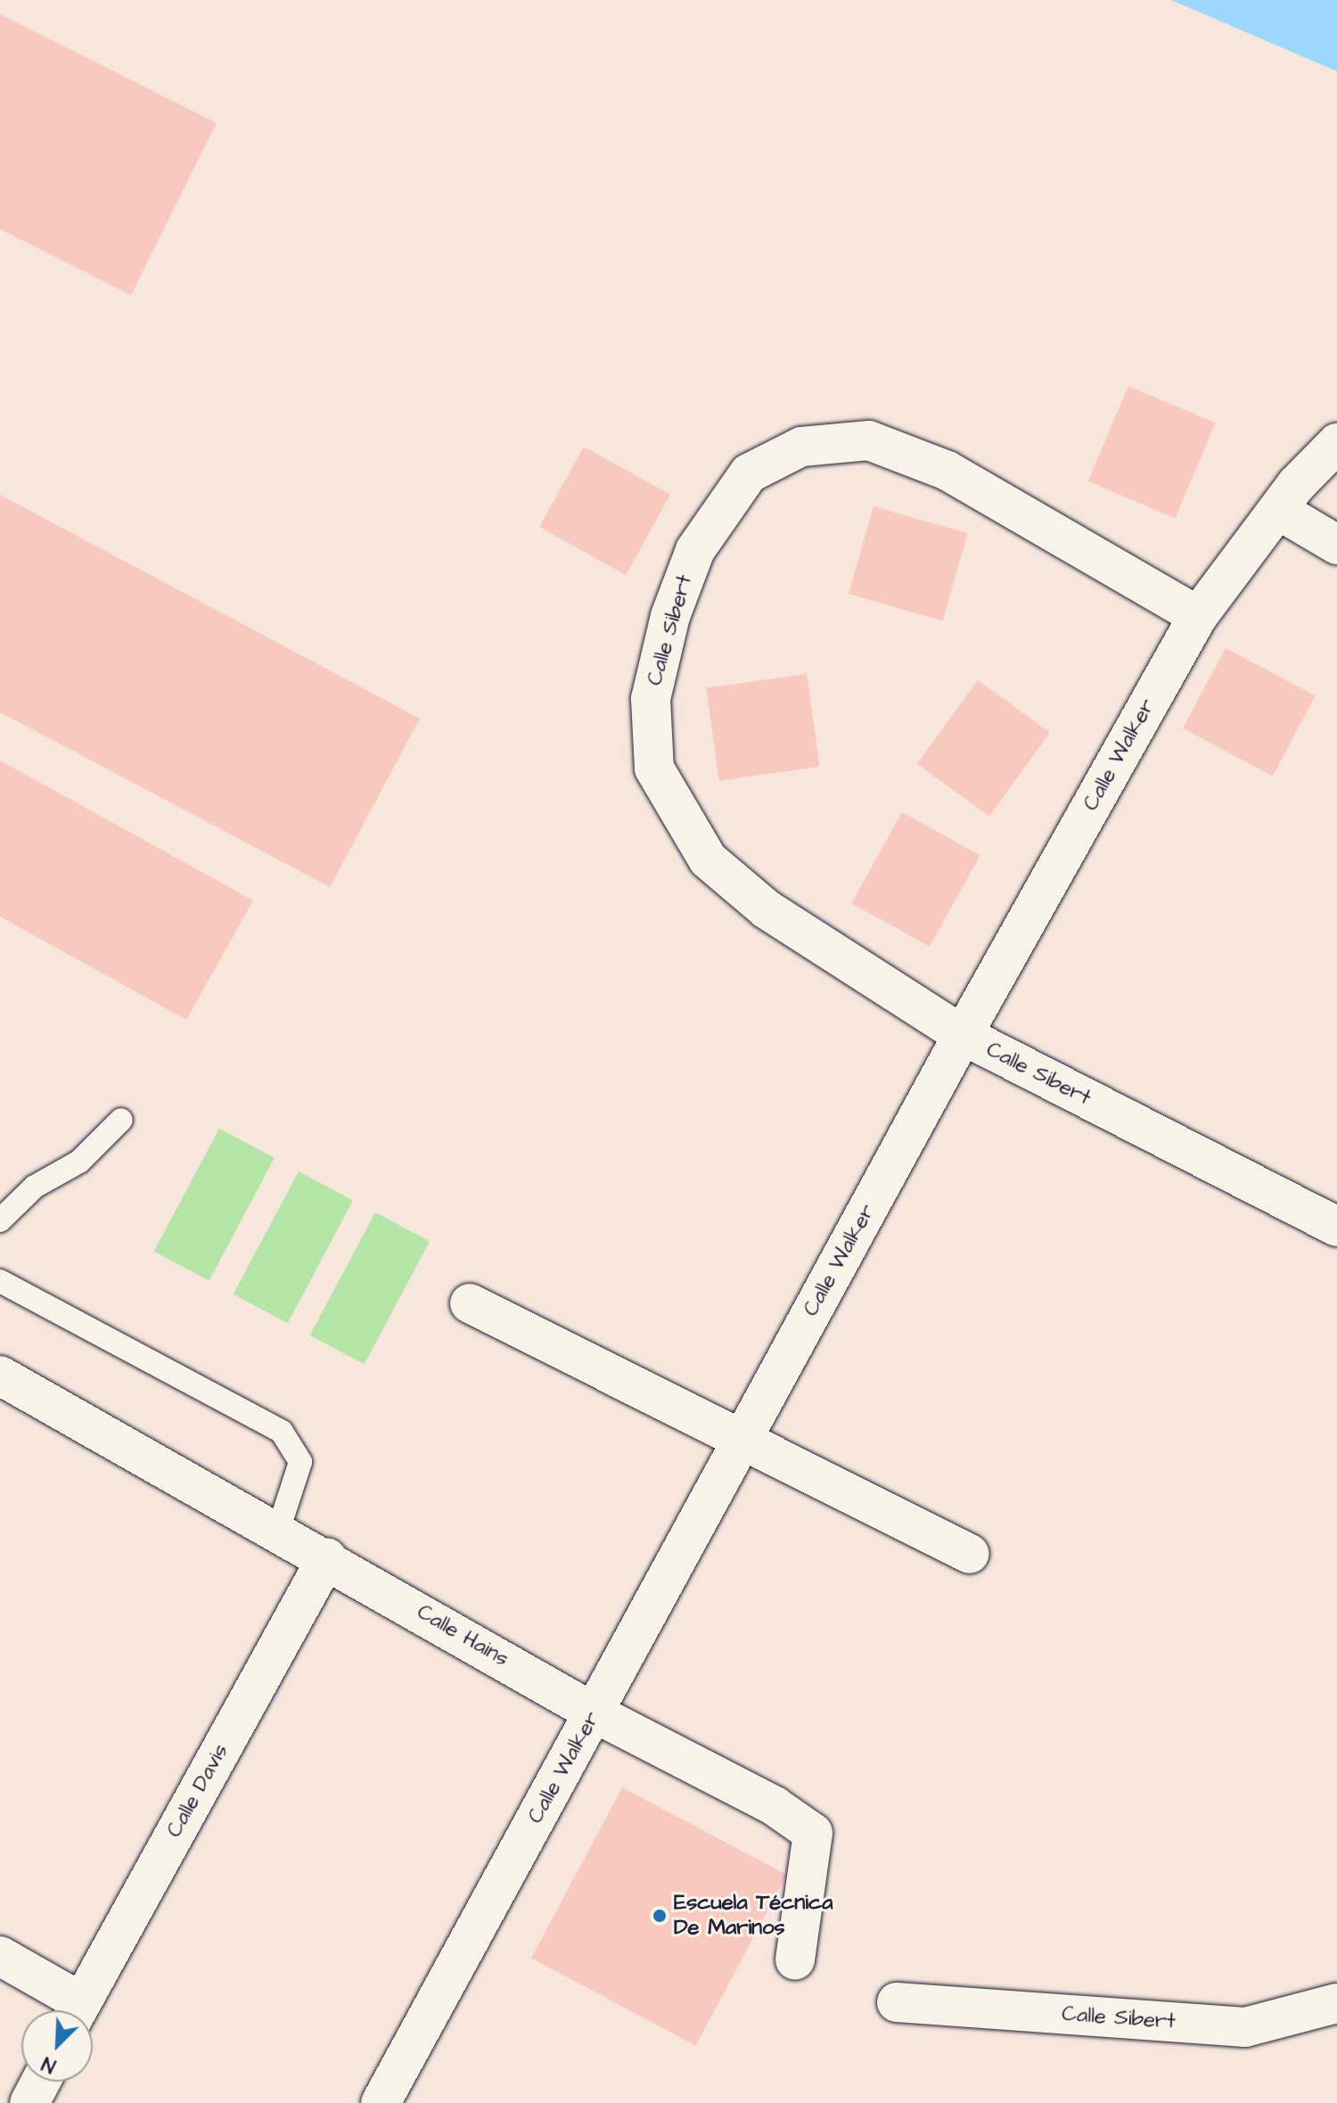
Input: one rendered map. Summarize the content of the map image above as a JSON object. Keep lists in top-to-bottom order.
{
  "streets": {
    "street": [
      "Calle Sibert",
      "Calle Walker",
      "Calle Hains",
      "Calle Davis"
    ]
  },
  "crossings": [
    ["Calle Sibert", "Calle Walker"],
    ["Calle Walker", "Calle Hains"],
    ["Calle Hains", "Calle Davis"]
  ],
  "places": ["Escuela Técnica De Marinos"],
  "north": "bottom left"
}
